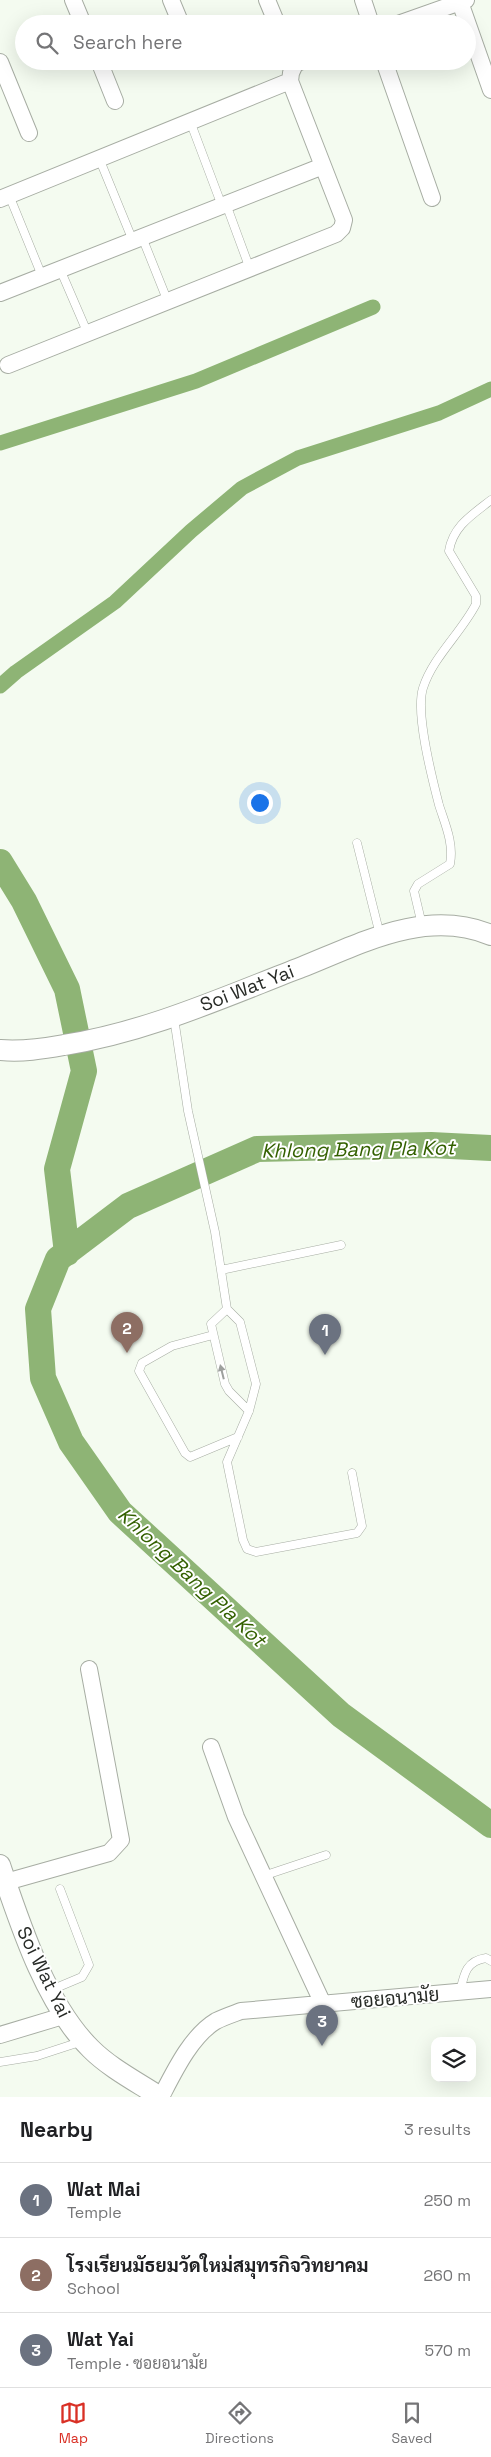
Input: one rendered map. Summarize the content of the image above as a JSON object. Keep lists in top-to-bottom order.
{
  "streets": {
    "street": ["Soi Wat Yai", "ซอยอนามัย"]
  },
  "crossings": [
    ["Soi Wat Yai", "ซอยอนามัย"]
  ],
  "water": ["Khlong Bang Pla Kot"],
  "page": {
    "search": "Search here",
    "pins": ["2", "1", "3"],
    "heading": ["Nearby", "3 results"],
    "list": [
      {
        "mark": "1",
        "name": "Wat Mai",
        "note": "Temple",
        "value": "250 m"
      },
      {
        "mark": "2",
        "name": "โรงเรียนมัธยมวัดใหม่สมุทรกิจวิทยาคม",
        "note": "School",
        "value": "260 m"
      },
      {
        "mark": "3",
        "name": "Wat Yai",
        "note": "Temple · ซอยอนามัย",
        "value": "570 m"
      }
    ],
    "nav": ["Map", "Directions", "Saved"]
  }
}
